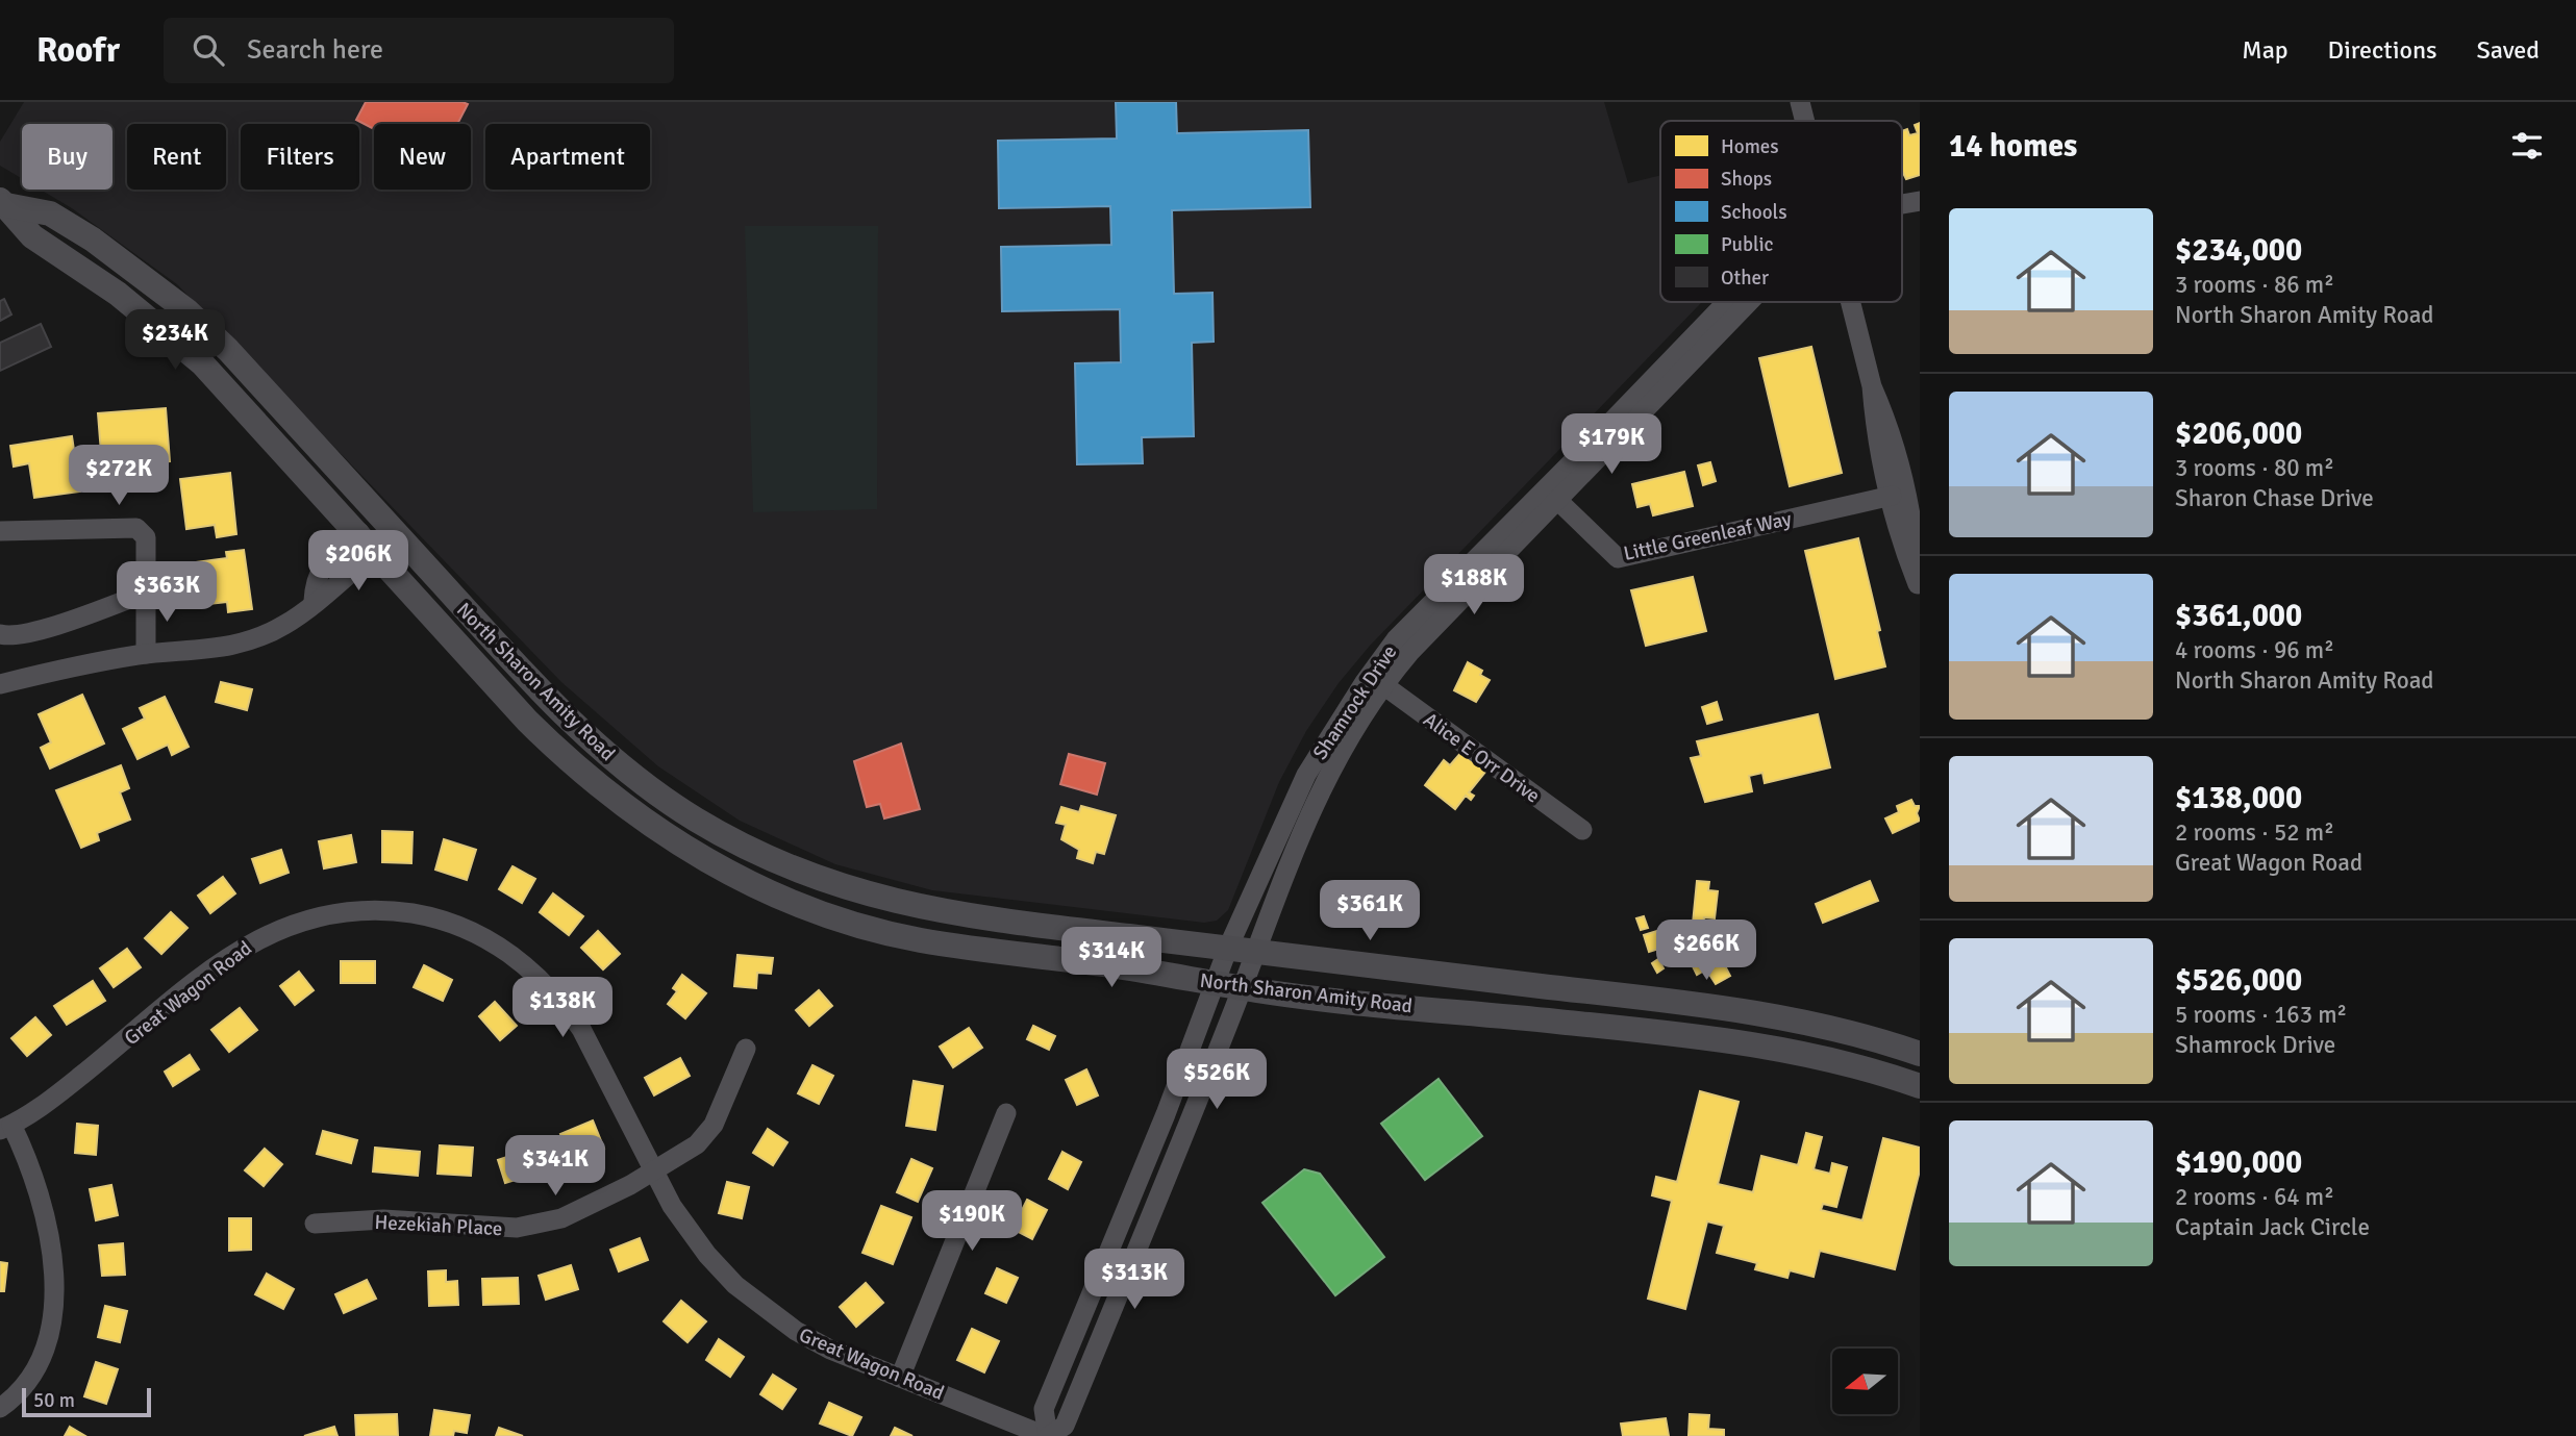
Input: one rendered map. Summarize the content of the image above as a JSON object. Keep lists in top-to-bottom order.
{
  "streets": {
    "main road": ["North Sharon Amity Road"],
    "street": [
      "Little Greenleaf Way",
      "Shamrock Drive",
      "Alice E Orr Drive",
      "Great Wagon Road",
      "Hezekiah Place"
    ]
  },
  "crossings": [
    ["Little Greenleaf Way", "Shamrock Drive"],
    ["North Sharon Amity Road", "Shamrock Drive"],
    ["Shamrock Drive", "Alice E Orr Drive"],
    ["Shamrock Drive", "Great Wagon Road"],
    ["Great Wagon Road", "Hezekiah Place"]
  ],
  "legend": [
    "Homes",
    "Shops",
    "Schools",
    "Public",
    "Other"
  ],
  "scale_bar": "50 m",
  "north": "left",
  "page": {
    "header": "Roofr",
    "search": "Search here",
    "nav": ["Map", "Directions", "Saved"],
    "heading": "14 homes",
    "chip": [
      "Buy",
      "Rent",
      "Filters",
      "New",
      "Apartment"
    ],
    "list": [
      {
        "name": "$234,000",
        "note": "3 rooms · 86 m² · North Sharon Amity Road"
      },
      {
        "name": "$206,000",
        "note": "3 rooms · 80 m² · Sharon Chase Drive"
      },
      {
        "name": "$361,000",
        "note": "4 rooms · 96 m² · North Sharon Amity Road"
      },
      {
        "name": "$138,000",
        "note": "2 rooms · 52 m² · Great Wagon Road"
      },
      {
        "name": "$526,000",
        "note": "5 rooms · 163 m² · Shamrock Drive"
      },
      {
        "name": "$190,000",
        "note": "2 rooms · 64 m² · Captain Jack Circle"
      }
    ],
    "price": [
      "$234K",
      "$179K",
      "$272K",
      "$206K",
      "$188K",
      "$363K",
      "$361K",
      "$266K",
      "$314K",
      "$138K",
      "$526K",
      "$341K",
      "$190K",
      "$313K"
    ],
    "scale": "50 m"
  }
}
